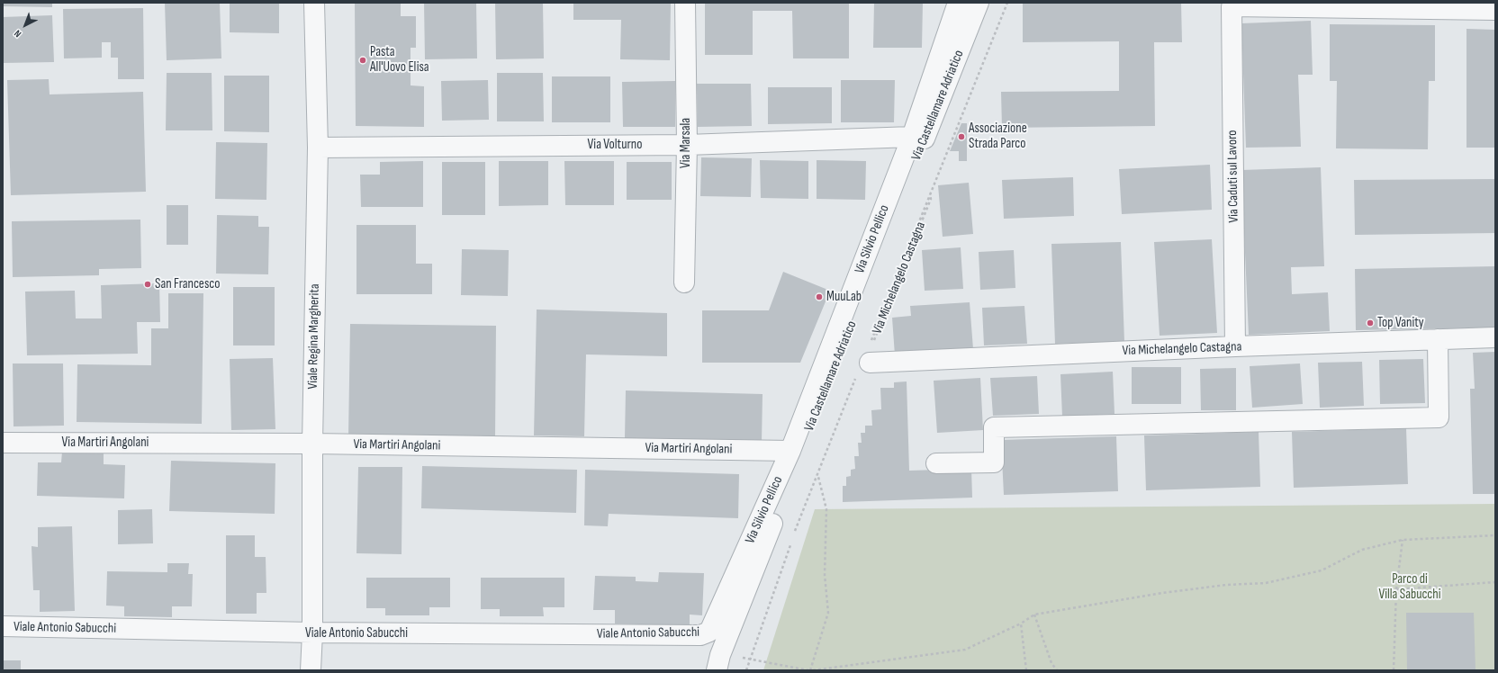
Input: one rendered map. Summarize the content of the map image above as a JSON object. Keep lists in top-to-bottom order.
{
  "streets": {
    "street": [
      "Via Castellamare Adriatico",
      "Via Marsala",
      "Via Volturno",
      "Via Caduti sul Lavoro",
      "Via Silvio Pellico",
      "Via Michelangelo Castagna",
      "Viale Regina Margherita",
      "Via Martiri Angolani",
      "Viale Antonio Sabucchi"
    ]
  },
  "crossings": [
    ["Via Castellamare Adriatico", "Via Michelangelo Castagna"],
    ["Via Marsala", "Via Volturno"],
    ["Via Volturno", "Via Silvio Pellico"],
    ["Via Volturno", "Viale Regina Margherita"],
    ["Via Caduti sul Lavoro", "Via Michelangelo Castagna"],
    ["Via Silvio Pellico", "Via Martiri Angolani"],
    ["Via Silvio Pellico", "Viale Antonio Sabucchi"],
    ["Viale Regina Margherita", "Via Martiri Angolani"],
    ["Viale Regina Margherita", "Viale Antonio Sabucchi"]
  ],
  "parks": ["Parco di Villa Sabucchi"],
  "places": [
    "Pasta All'Uovo Elisa",
    "Associazione Strada Parco",
    "San Francesco",
    "MuuLab",
    "Top Vanity"
  ],
  "north": "bottom left"
}
